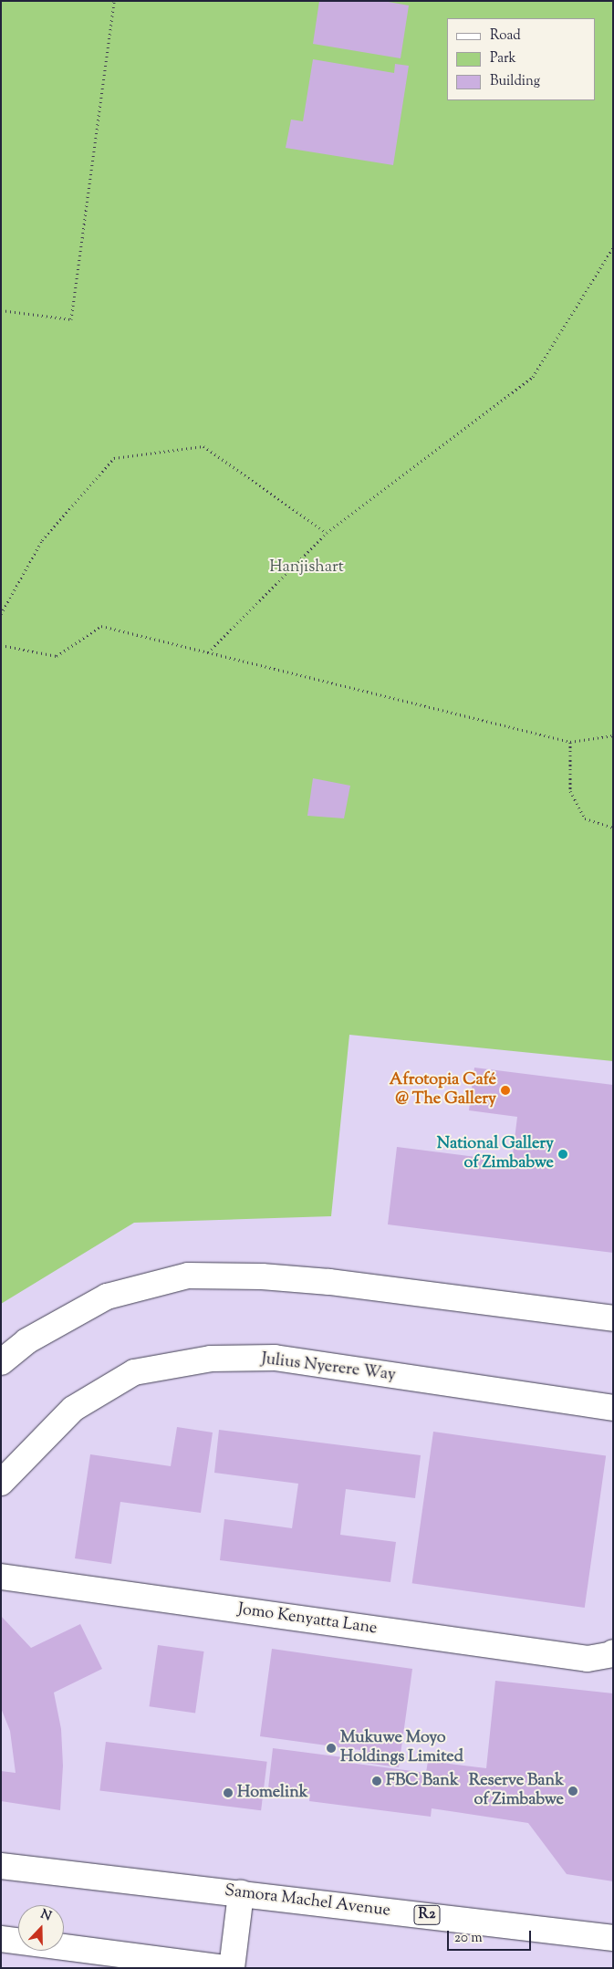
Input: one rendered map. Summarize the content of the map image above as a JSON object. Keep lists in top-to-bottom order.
{
  "streets": {
    "main road": [
      "Julius Nyerere Way",
      "Jomo Kenyatta Lane",
      "Samora Machel Avenue",
      "R2"
    ]
  },
  "parks": ["Hanjishart"],
  "places": [
    "Afrotopia Café @ The Gallery",
    "National Gallery of Zimbabwe",
    "Mukuwe Moyo Holdings Limited",
    "FBC Bank",
    "Reserve Bank of Zimbabwe",
    "Homelink"
  ],
  "legend": ["Road", "Park", "Building"],
  "scale_bar": "20 m",
  "north": "top"
}
